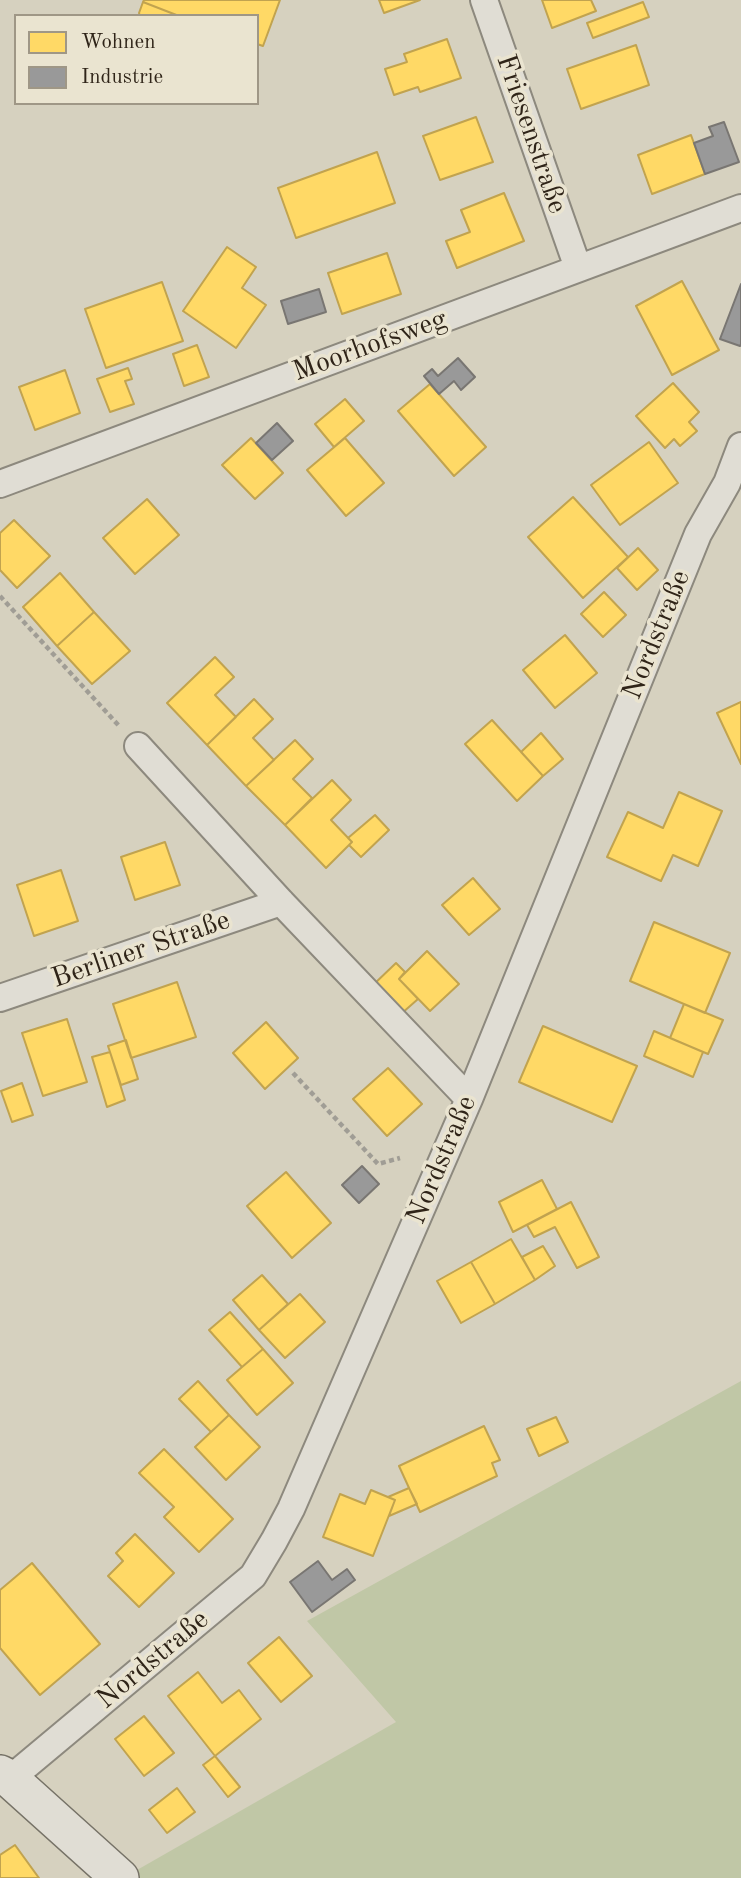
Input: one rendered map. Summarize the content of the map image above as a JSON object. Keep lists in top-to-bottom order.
{
  "streets": {
    "street": [
      "Friesenstraße",
      "Moorhofsweg",
      "Nordstraße",
      "Berliner Straße"
    ]
  },
  "crossings": [
    ["Friesenstraße", "Moorhofsweg"]
  ],
  "legend": ["Wohnen", "Industrie"]
}
